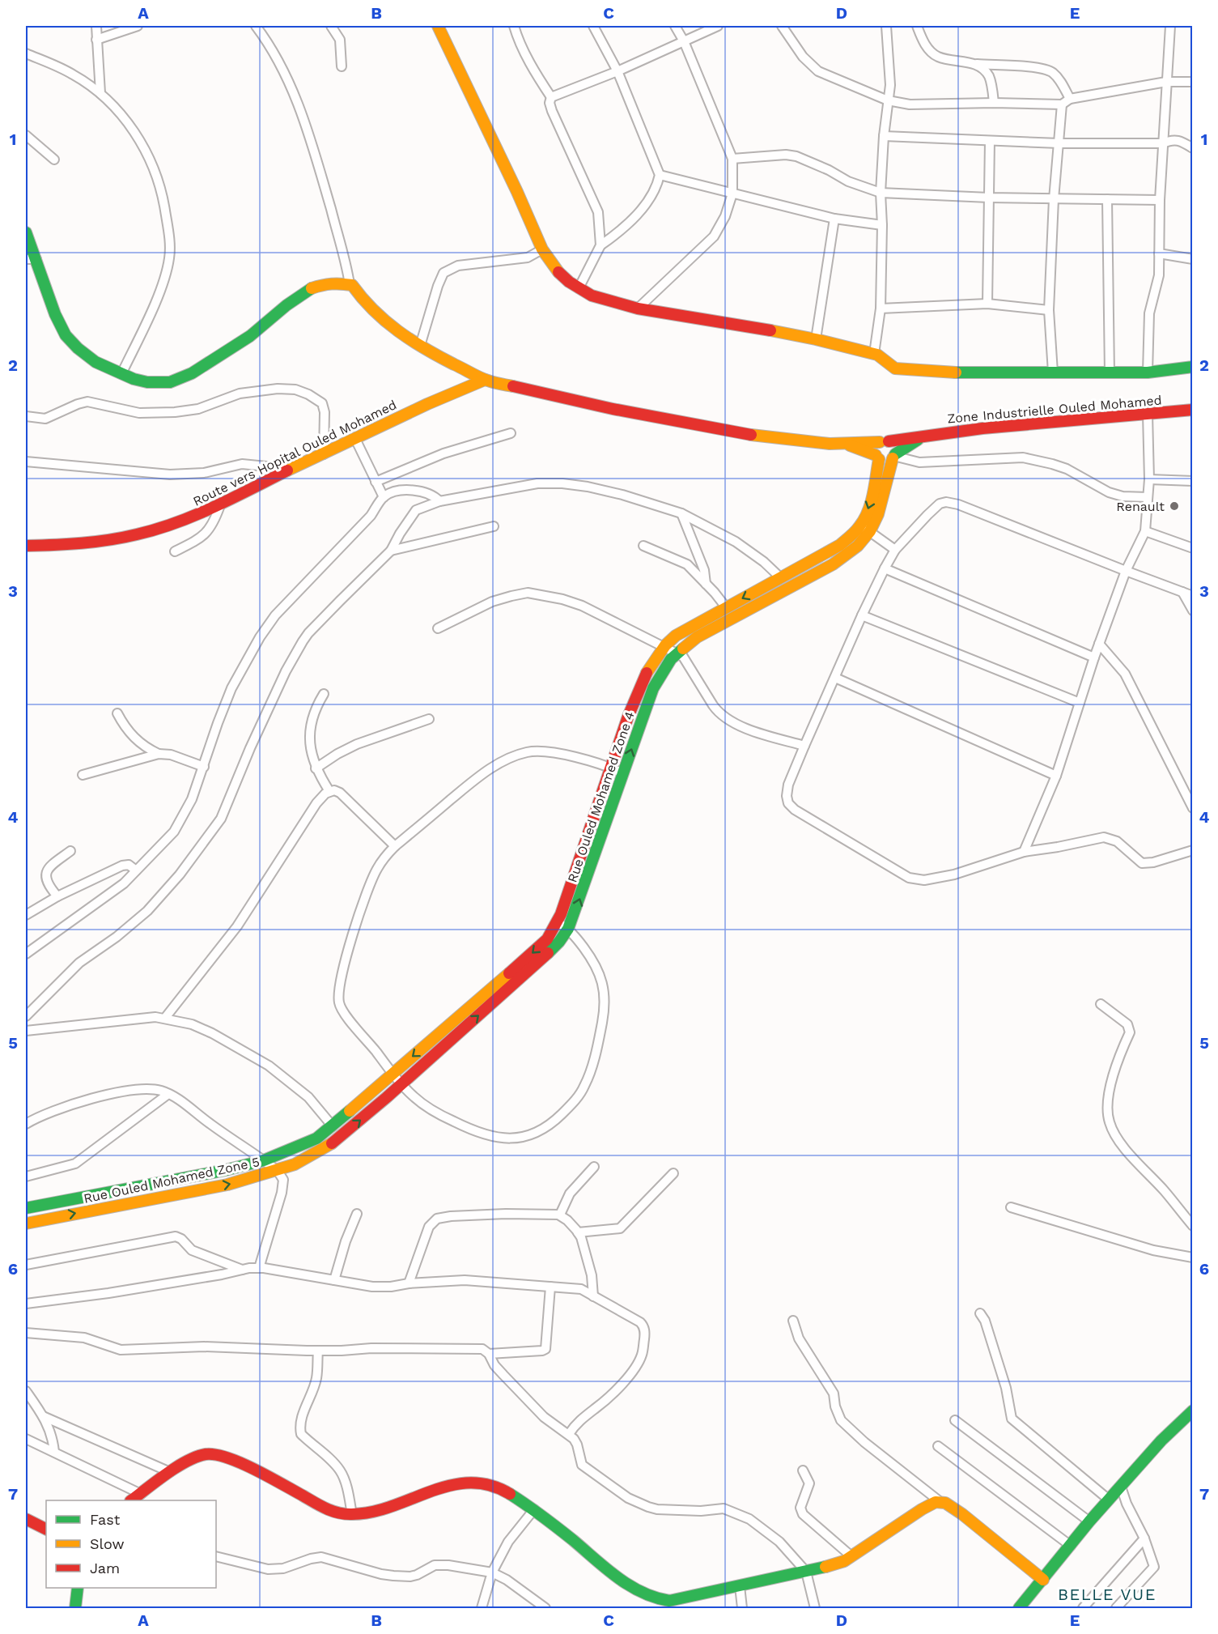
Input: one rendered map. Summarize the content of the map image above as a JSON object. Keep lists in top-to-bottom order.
{
  "streets": {
    "street": [
      "Zone Industrielle Ouled Mohamed",
      "Route vers Hopital Ouled Mohamed",
      "Rue Ouled Mohamed Zone 4",
      "Rue Ouled Mohamed Zone 5"
    ]
  },
  "crossings": [
    ["Zone Industrielle Ouled Mohamed", "Rue Ouled Mohamed Zone 4"],
    ["Rue Ouled Mohamed Zone 4", "Rue Ouled Mohamed Zone 5"]
  ],
  "districts": ["BELLE VUE"],
  "places": ["Renault"],
  "legend": ["Fast", "Slow", "Jam"],
  "grid": {
    "columns": [
      "A",
      "B",
      "C",
      "D",
      "E"
    ],
    "rows": [
      "1",
      "2",
      "3",
      "4",
      "5",
      "6",
      "7"
    ]
  }
}
